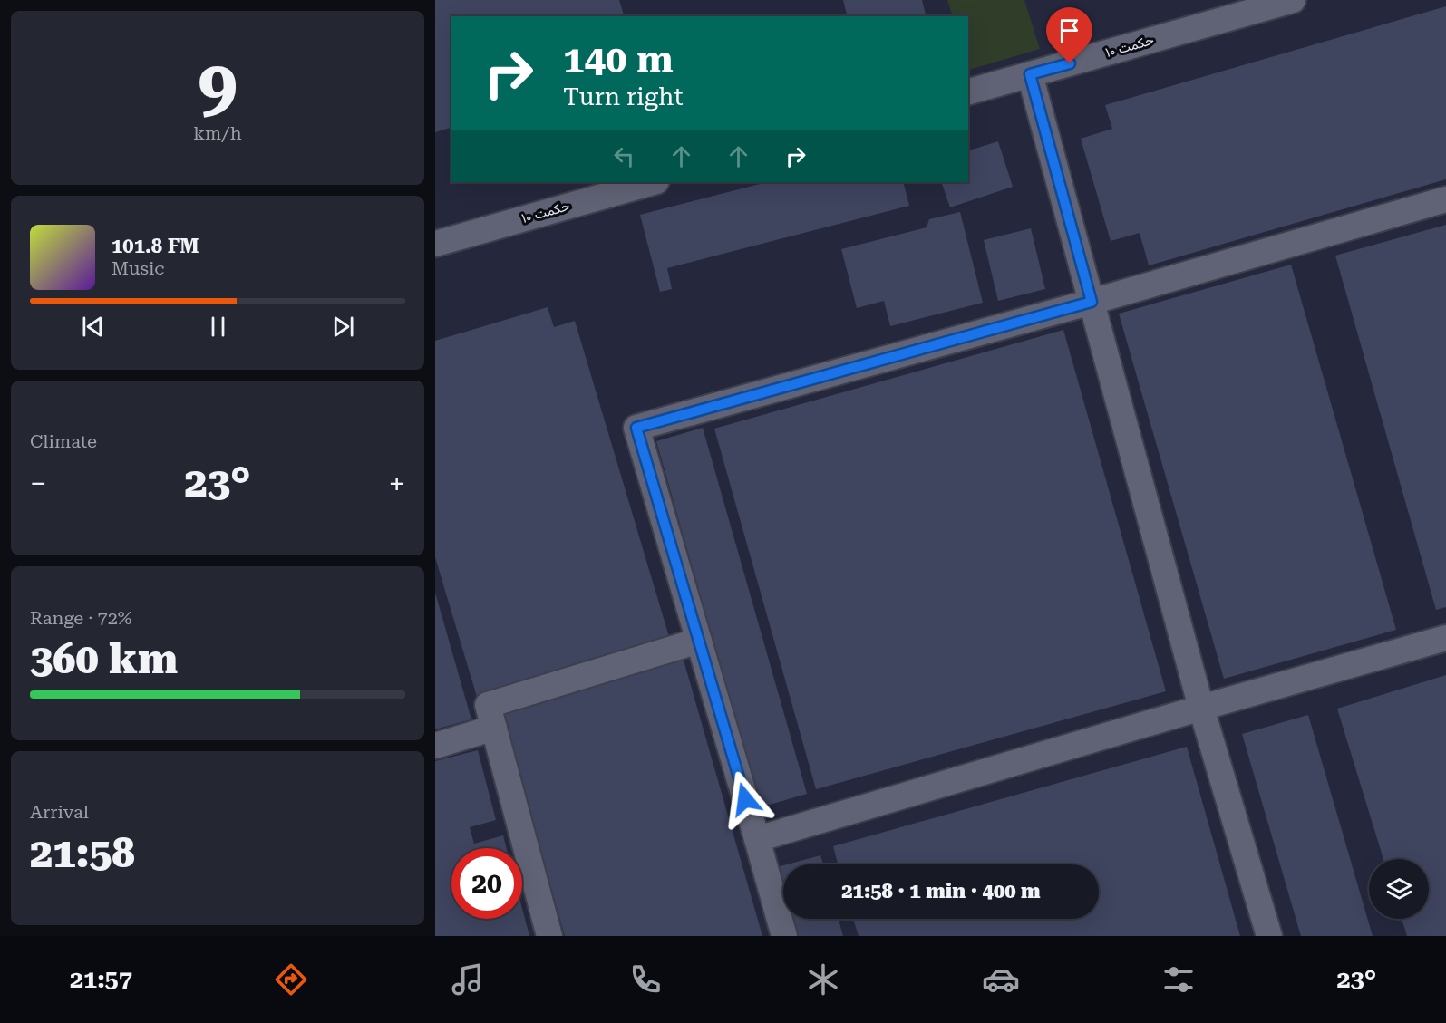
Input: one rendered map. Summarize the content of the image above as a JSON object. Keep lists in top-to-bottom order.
{
  "streets": {
    "street": ["حکمت ۱۰"]
  },
  "page": {
    "tile": [
      ["9", "km/h"],
      "Climate",
      ["Range · 72%", "360 km"],
      ["Arrival", "21:58"]
    ],
    "turn": ["140 m", "Turn right"],
    "song": ["101.8 FM", "Music"],
    "heat": ["−", "23°", "+"],
    "limit": "20",
    "trip": "21:58 · 1 min · 400 m",
    "tabs": ["21:57", "23°"]
  }
}
